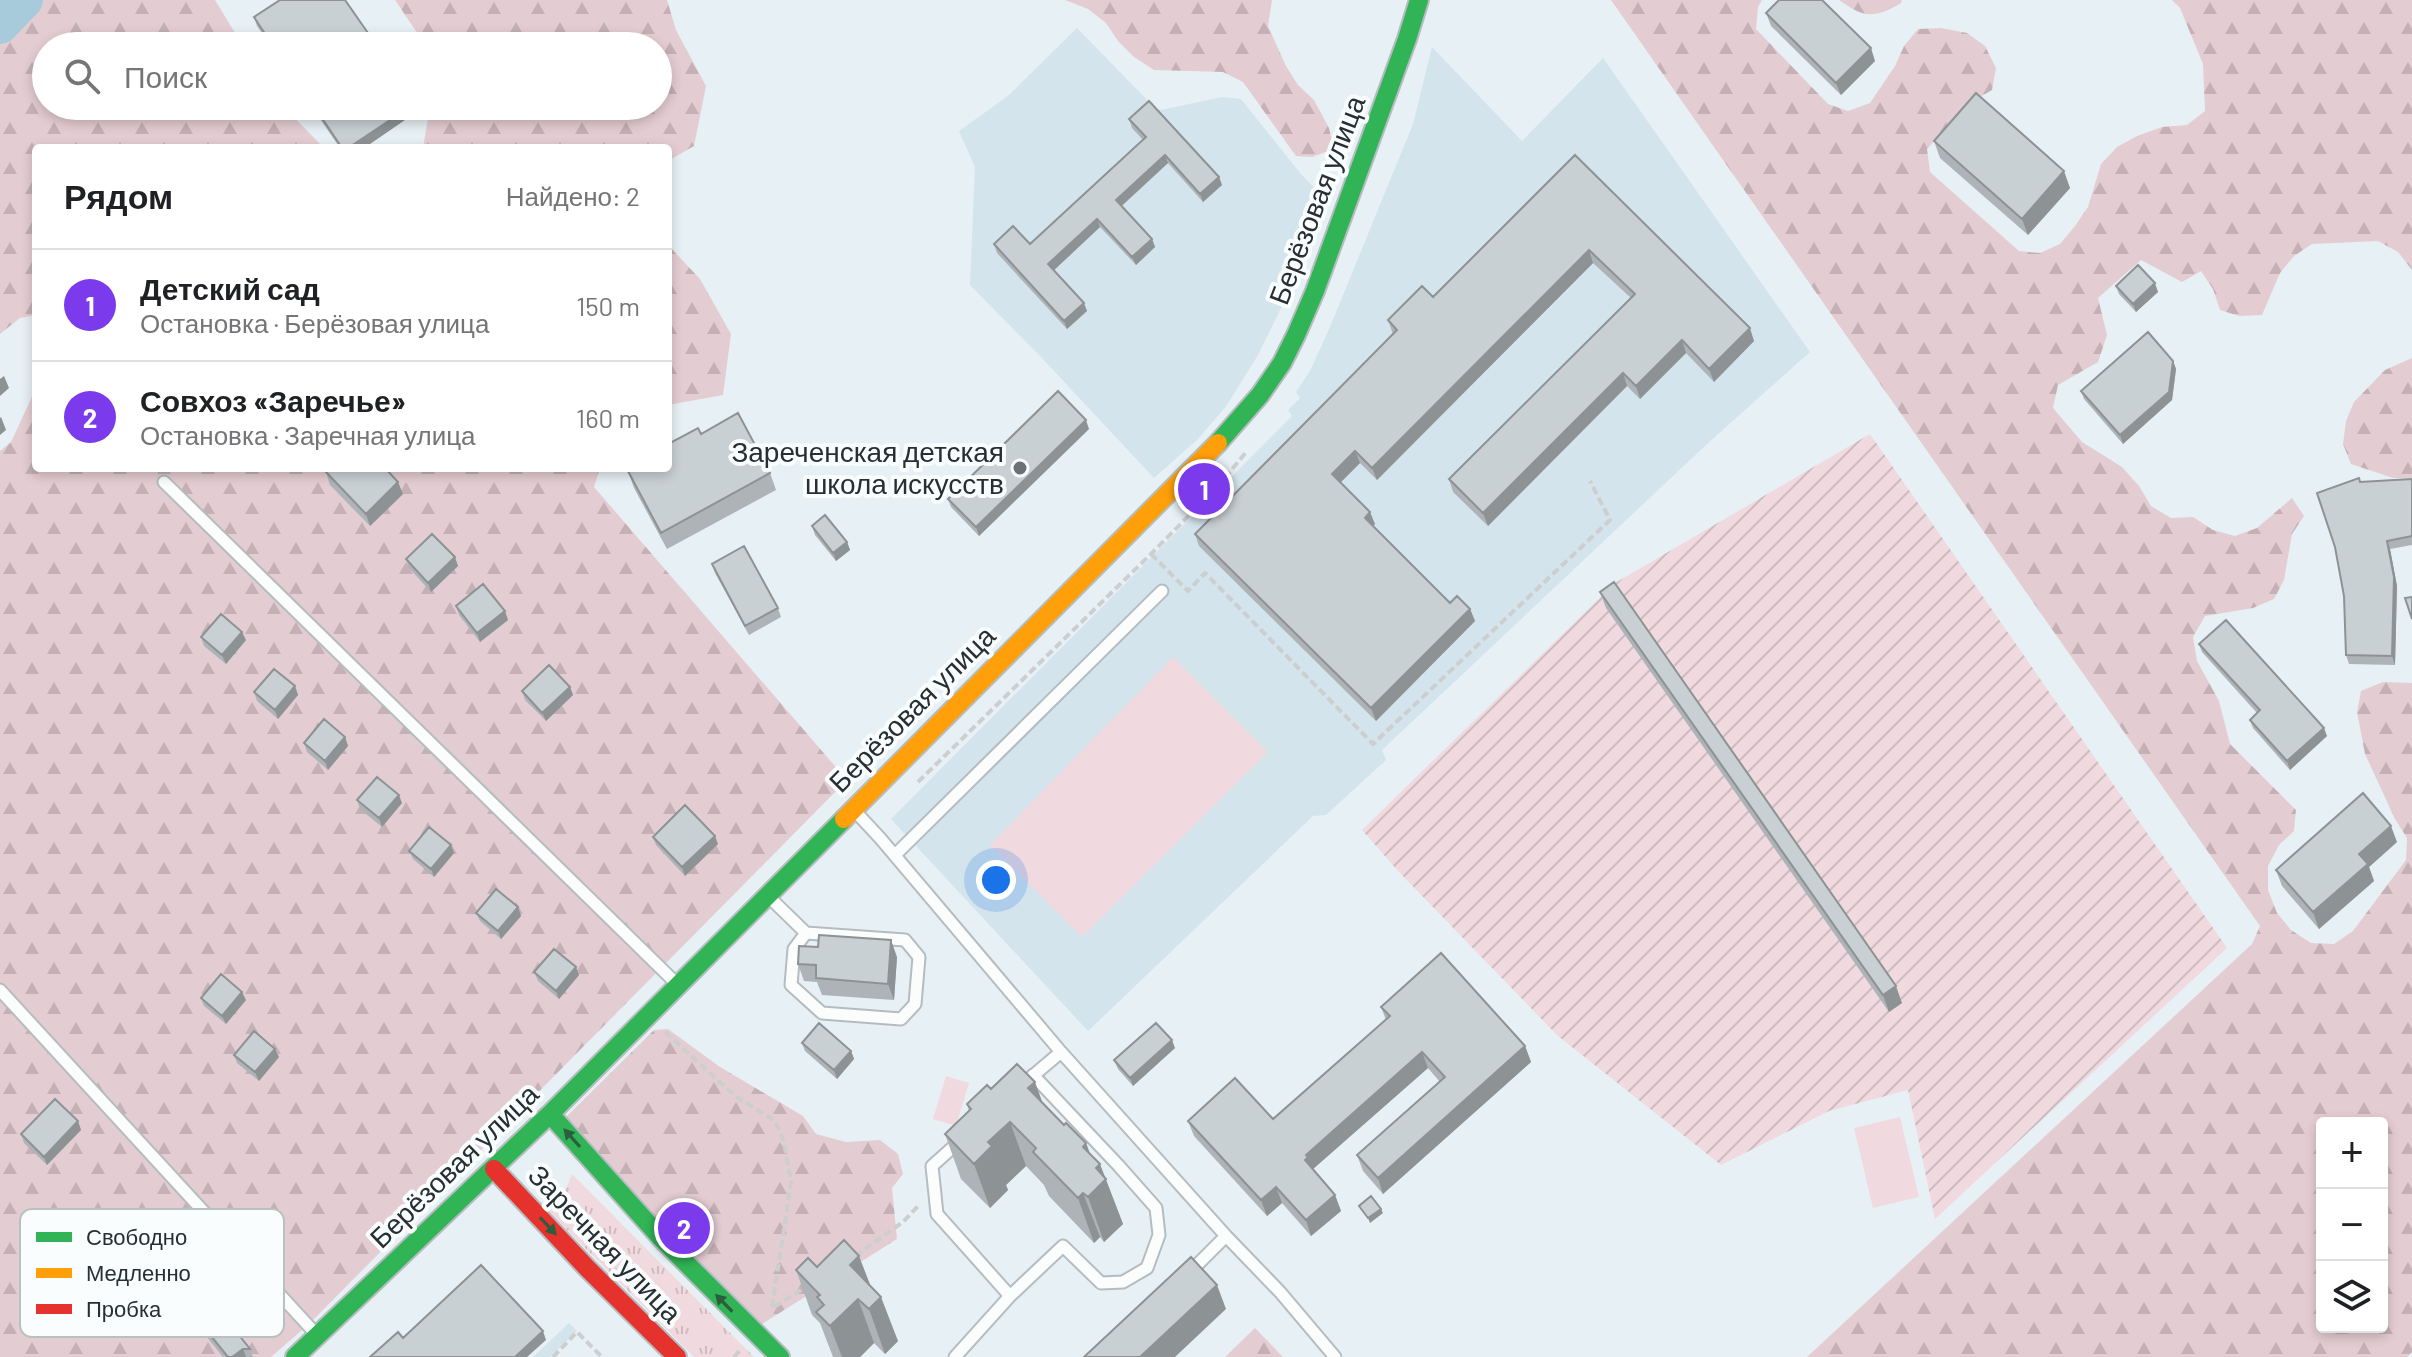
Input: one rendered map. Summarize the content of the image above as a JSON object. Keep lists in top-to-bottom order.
{
  "streets": {
    "street": ["Берёзовая улица", "Заречная улица"]
  },
  "crossings": [
    ["Берёзовая улица", "Заречная улица"]
  ],
  "places": ["Зареченская детская школа искусств"],
  "legend": ["Свободно", "Медленно", "Пробка"],
  "page": {
    "search": "Поиск",
    "heading": ["Рядом", "Найдено: 2"],
    "list": [
      {
        "mark": "1",
        "name": "Детский сад",
        "note": "Остановка · Берёзовая улица",
        "value": "150 m"
      },
      {
        "mark": "2",
        "name": "Совхоз «Заречье»",
        "note": "Остановка · Заречная улица",
        "value": "160 m"
      }
    ],
    "pins": ["1", "2"],
    "map_buttons": ["+", "−"]
  }
}
